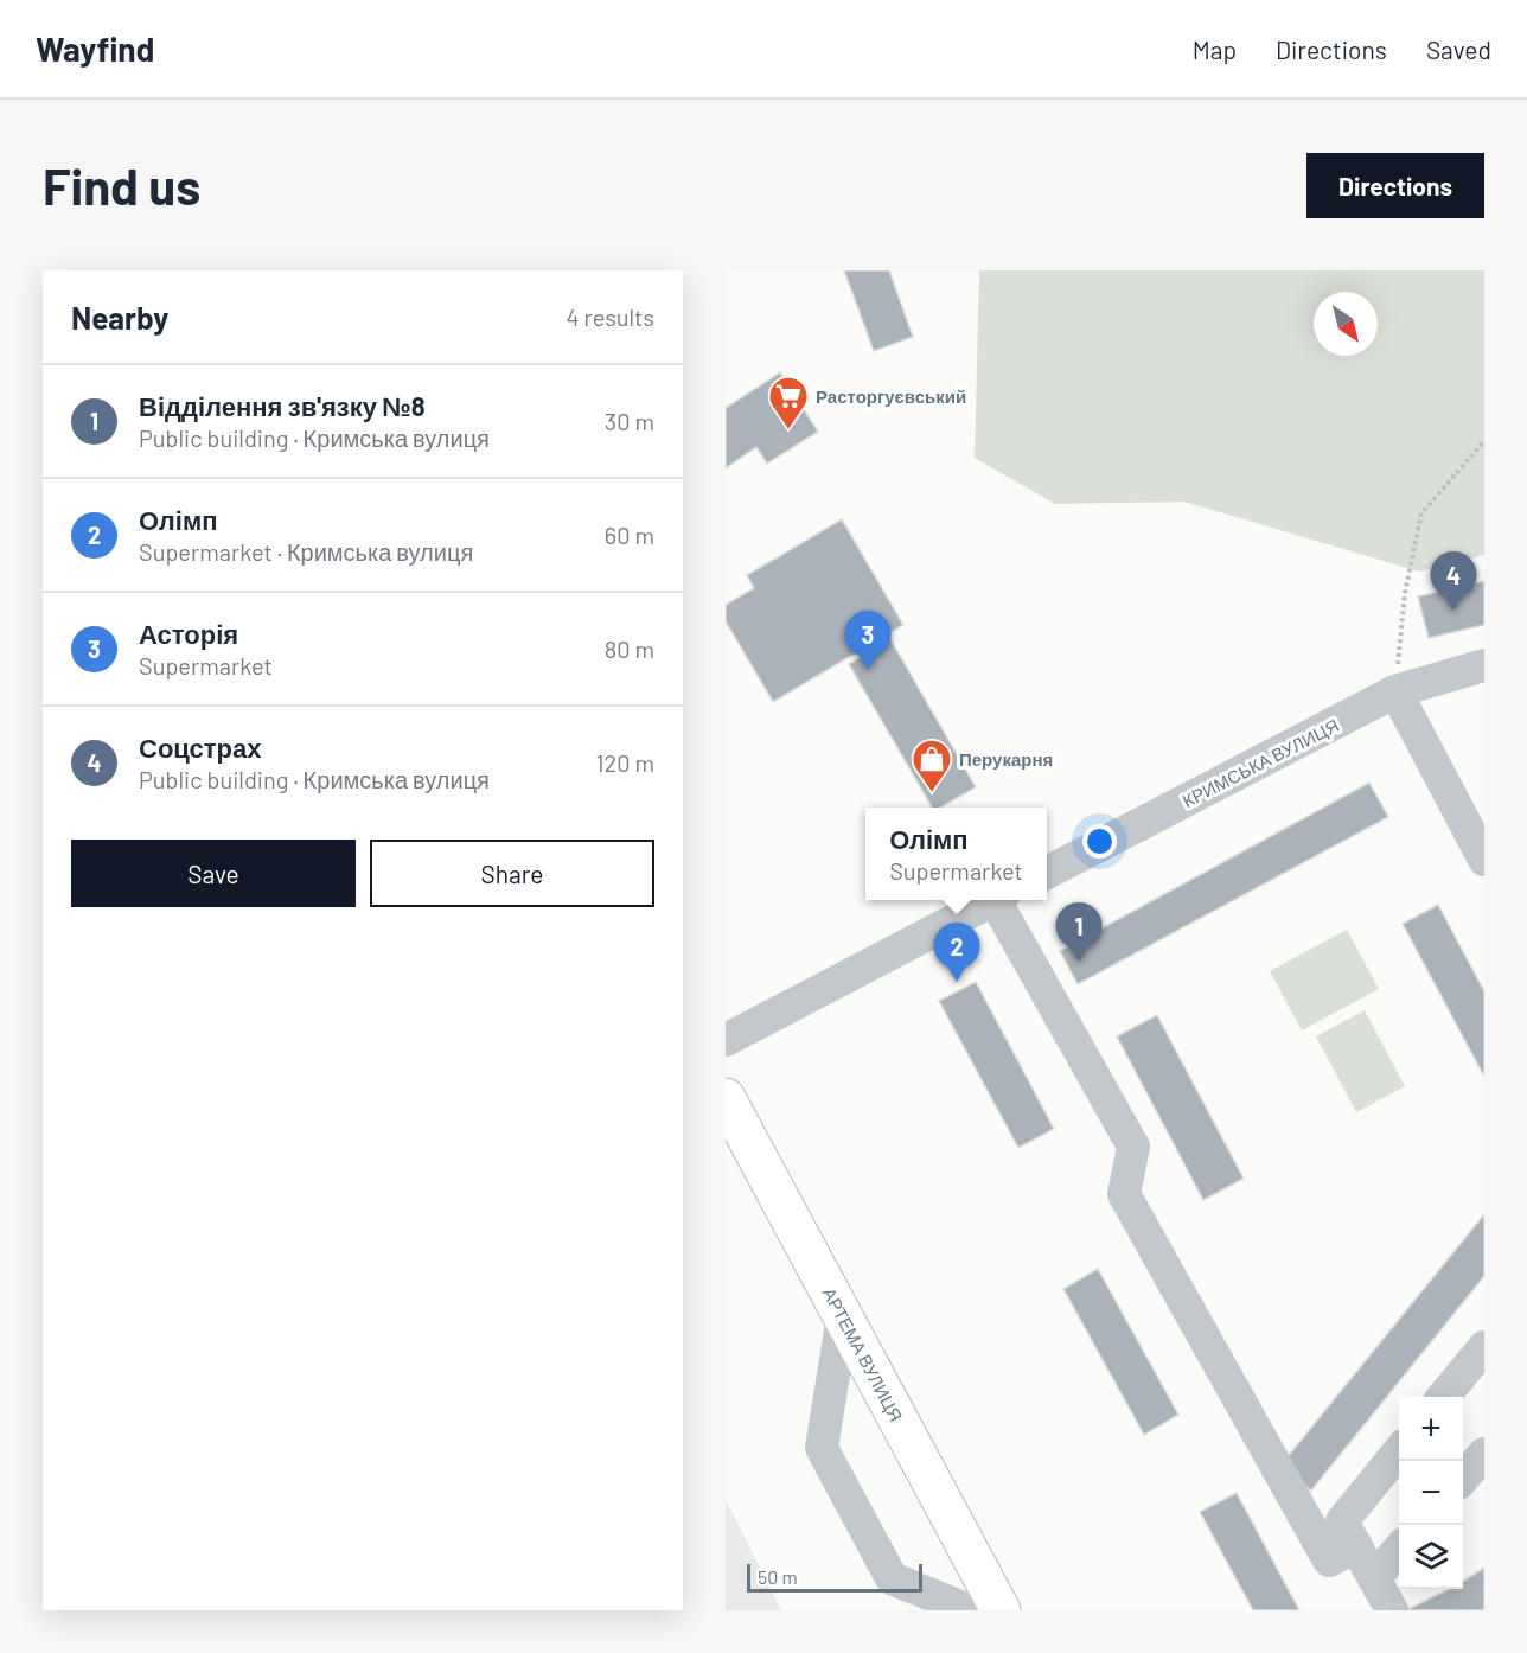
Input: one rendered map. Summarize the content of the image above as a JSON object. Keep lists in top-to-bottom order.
{
  "streets": {
    "main road": ["АРТЕМА ВУЛИЦЯ"],
    "street": ["КРИМСЬКА ВУЛИЦЯ"]
  },
  "places": {
    "supermarket": ["Расторгуєвський"],
    "shop": ["Перукарня"]
  },
  "scale_bar": "50 m",
  "north": "bottom right",
  "page": {
    "header": "Wayfind",
    "nav": ["Map", "Directions", "Saved"],
    "buttons": [
      "Directions",
      ["Save", "Share"]
    ],
    "title": "Find us",
    "heading": ["Nearby", "4 results"],
    "list": [
      {
        "mark": "1",
        "name": "Відділення зв'язку №8",
        "note": "Public building · Кримська вулиця",
        "value": "30 m"
      },
      {
        "mark": "2",
        "name": "Олімп",
        "note": "Supermarket · Кримська вулиця",
        "value": "60 m"
      },
      {
        "mark": "3",
        "name": "Асторія",
        "note": "Supermarket",
        "value": "80 m"
      },
      {
        "mark": "4",
        "name": "Соцстрах",
        "note": "Public building · Кримська вулиця",
        "value": "120 m"
      }
    ],
    "pins": [
      "4",
      "3",
      "1",
      "2"
    ],
    "popup": ["Олімп", "Supermarket"],
    "map_buttons": ["+", "−"],
    "scale": "50 m"
  }
}
